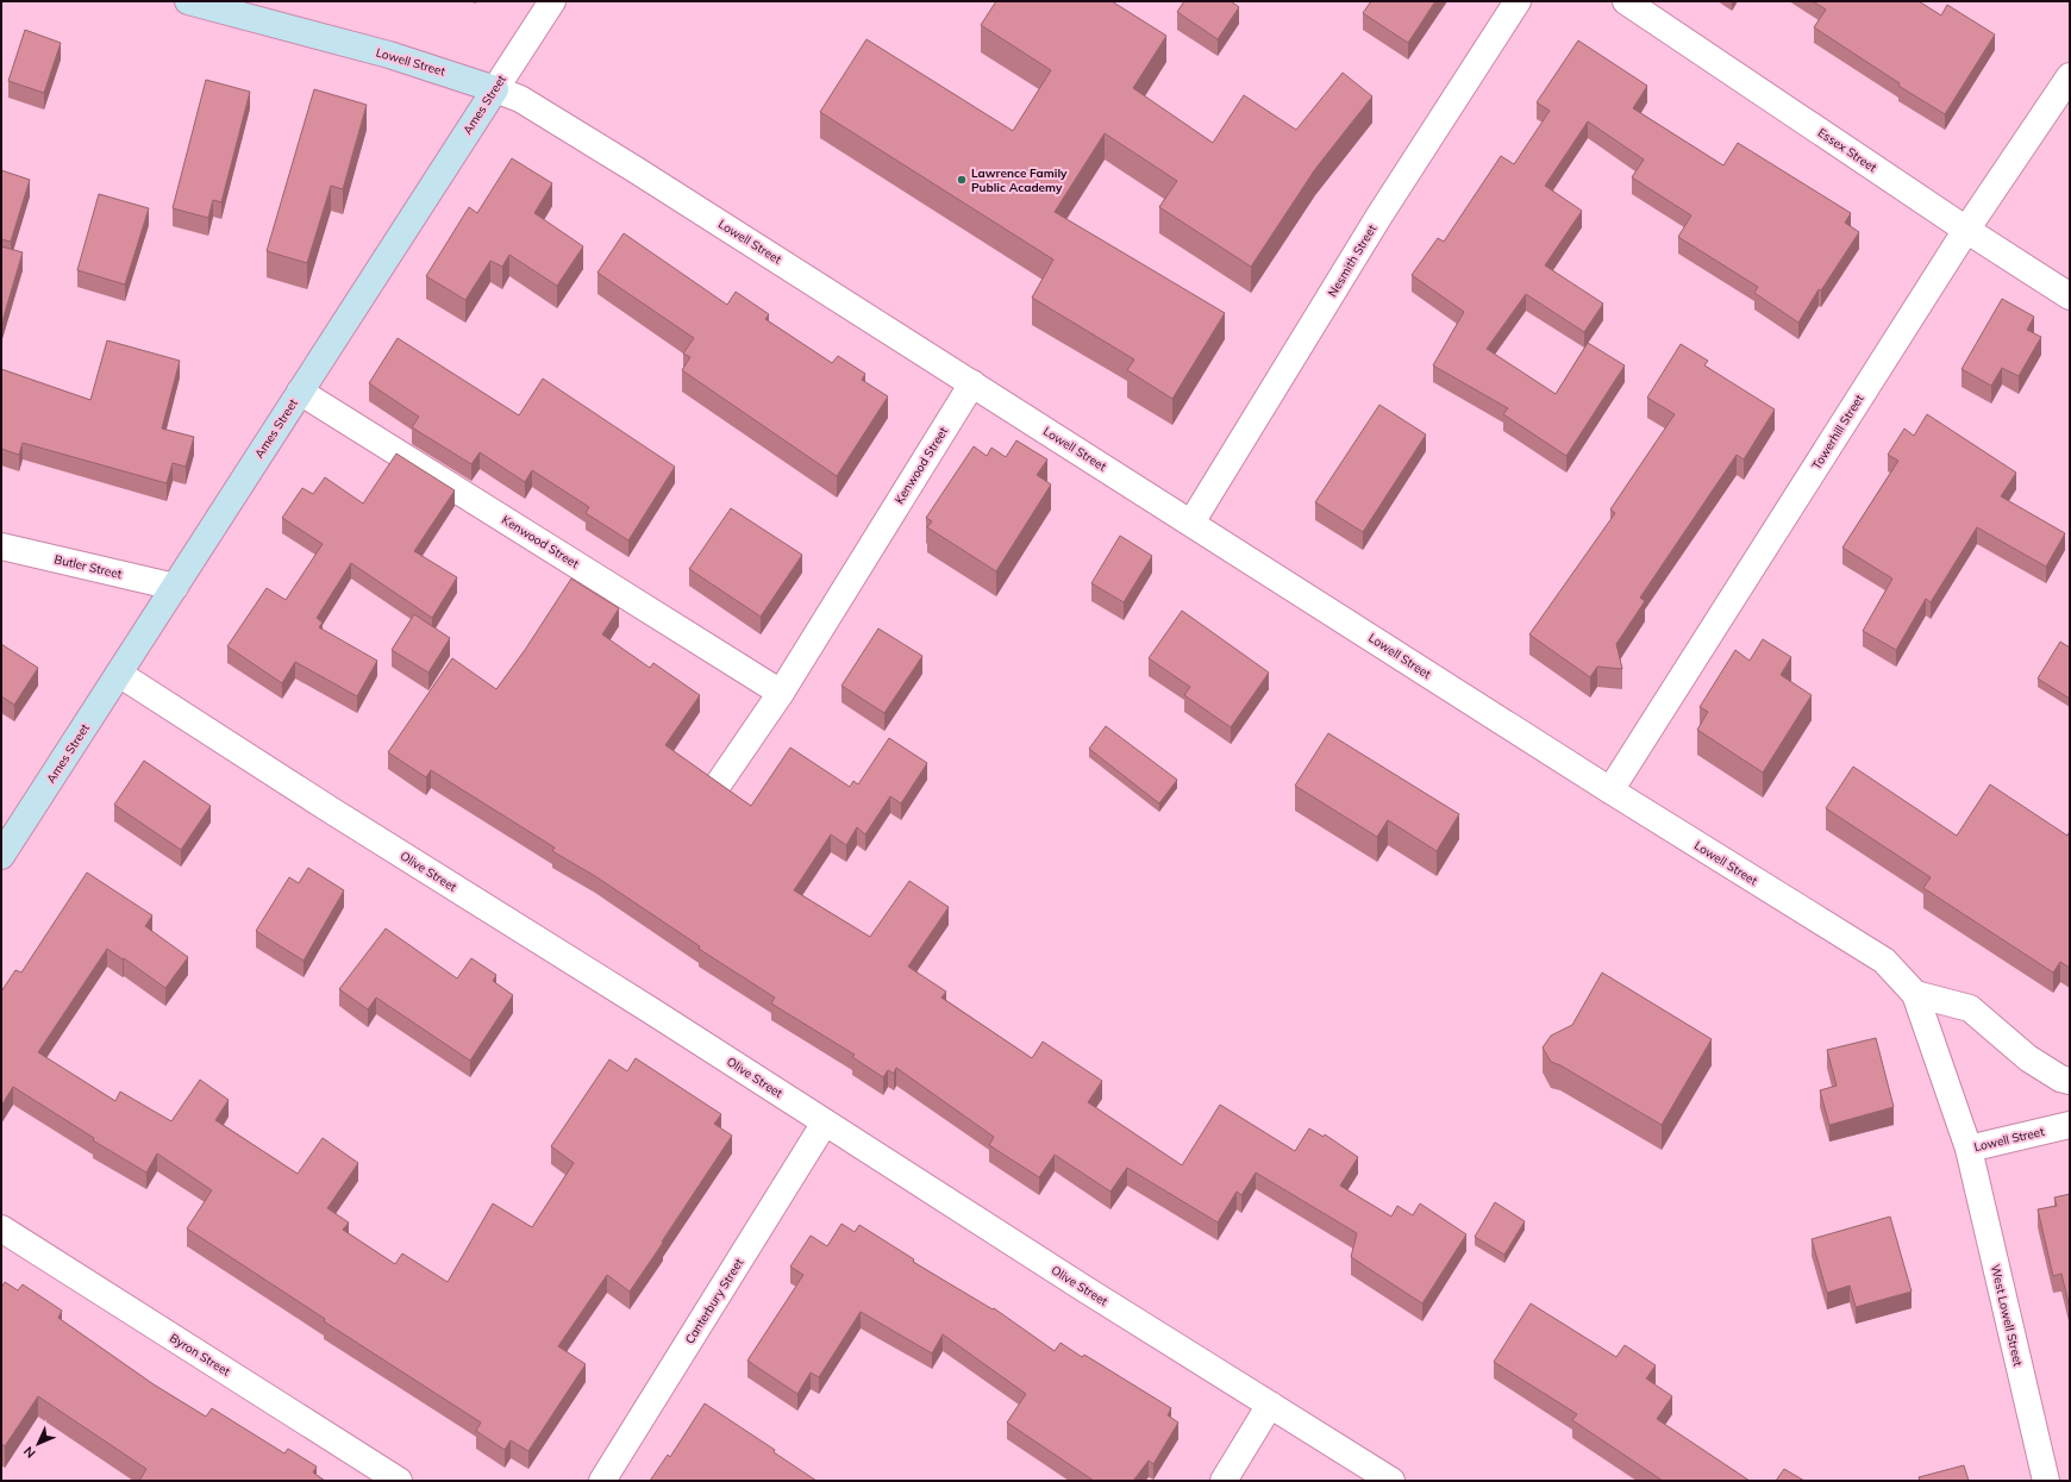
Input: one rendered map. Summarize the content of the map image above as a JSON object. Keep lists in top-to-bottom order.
{
  "streets": {
    "street": [
      "Lowell Street",
      "Ames Street",
      "Essex Street",
      "Nesmith Street",
      "Towerhill Street",
      "Kenwood Street",
      "Butler Street",
      "Olive Street",
      "Canterbury Street",
      "West Lowell Street",
      "Byron Street"
    ]
  },
  "crossings": [
    ["Lowell Street", "Ames Street"],
    ["Lowell Street", "Nesmith Street"],
    ["Lowell Street", "Towerhill Street"],
    ["Lowell Street", "Kenwood Street"],
    ["Lowell Street", "West Lowell Street"],
    ["Ames Street", "Kenwood Street"],
    ["Ames Street", "Butler Street"],
    ["Ames Street", "Olive Street"],
    ["Essex Street", "Towerhill Street"],
    ["Olive Street", "Canterbury Street"]
  ],
  "places": ["Lawrence Family Public Academy"],
  "north": "bottom left"
}
